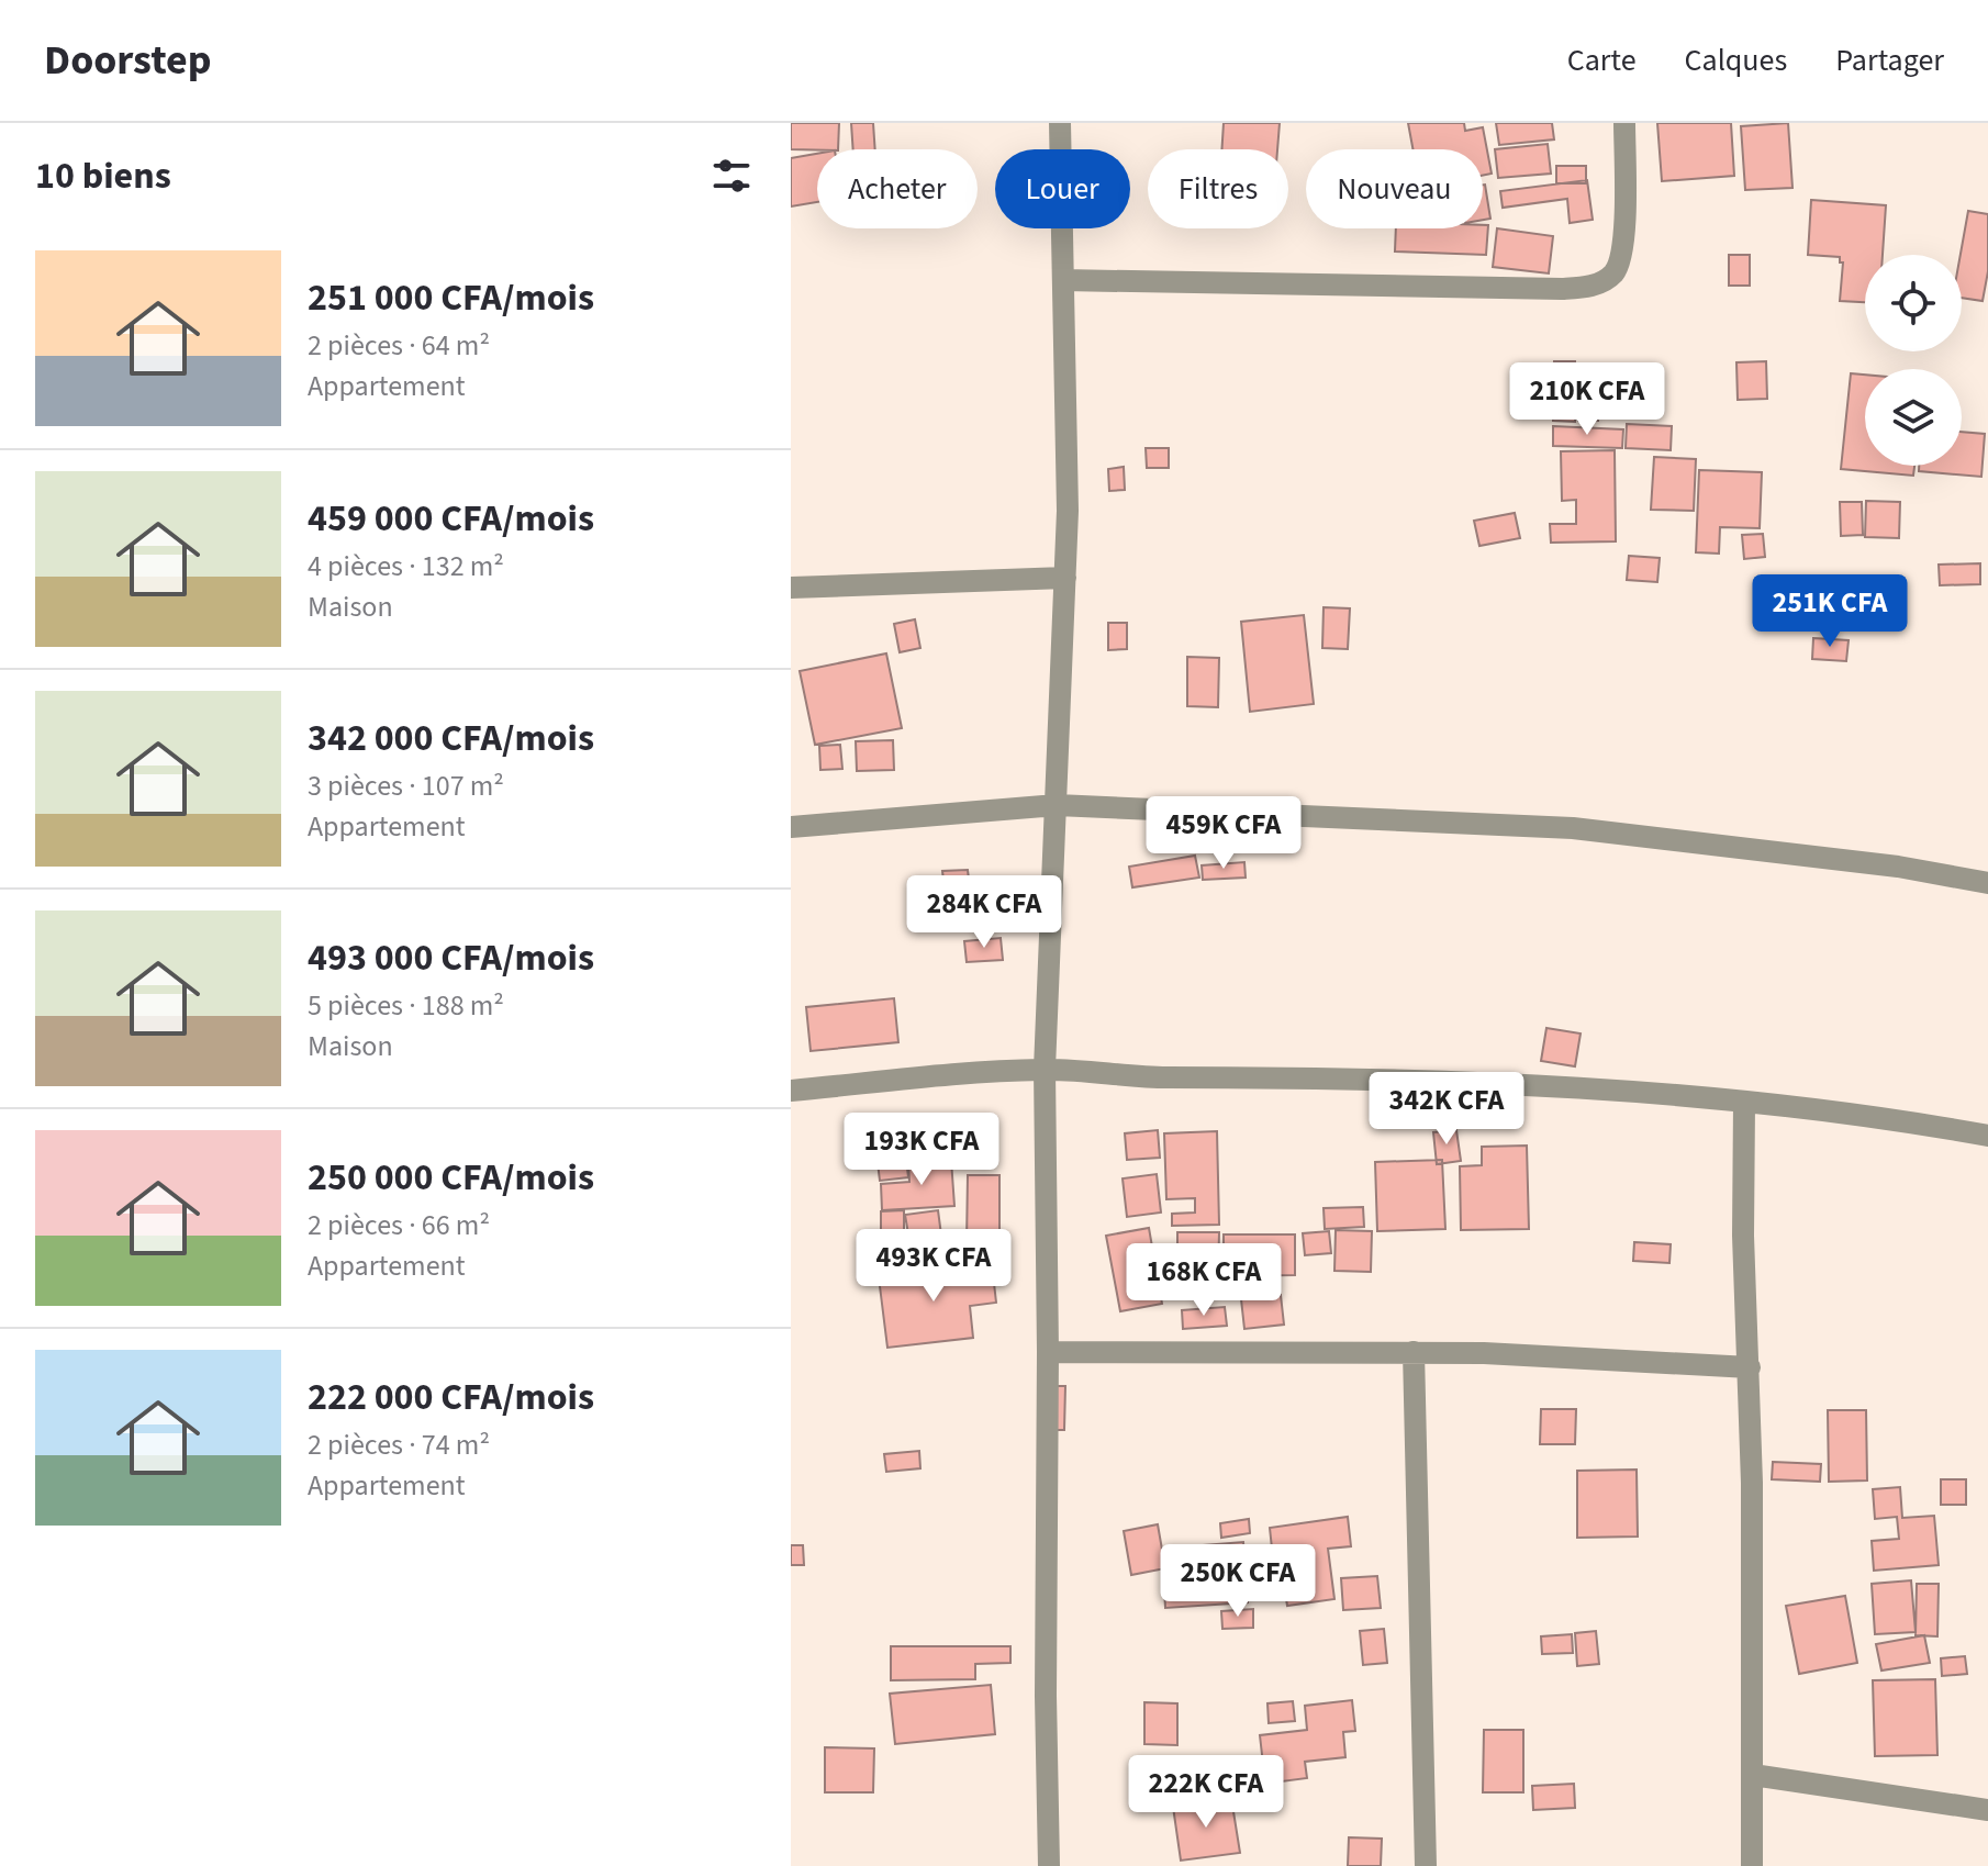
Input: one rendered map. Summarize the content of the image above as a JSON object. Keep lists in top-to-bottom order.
{
  "page": {
    "header": "Doorstep",
    "nav": ["Carte", "Calques", "Partager"],
    "heading": "10 biens",
    "chip": [
      "Acheter",
      "Louer",
      "Filtres",
      "Nouveau"
    ],
    "list": [
      {
        "name": "251 000 CFA/mois",
        "note": "2 pièces · 64 m² · Appartement"
      },
      {
        "name": "459 000 CFA/mois",
        "note": "4 pièces · 132 m² · Maison"
      },
      {
        "name": "342 000 CFA/mois",
        "note": "3 pièces · 107 m² · Appartement"
      },
      {
        "name": "493 000 CFA/mois",
        "note": "5 pièces · 188 m² · Maison"
      },
      {
        "name": "250 000 CFA/mois",
        "note": "2 pièces · 66 m² · Appartement"
      },
      {
        "name": "222 000 CFA/mois",
        "note": "2 pièces · 74 m² · Appartement"
      }
    ],
    "price": [
      "210K CFA",
      "251K CFA",
      "459K CFA",
      "284K CFA",
      "342K CFA",
      "193K CFA",
      "493K CFA",
      "168K CFA",
      "250K CFA",
      "222K CFA"
    ]
  }
}
